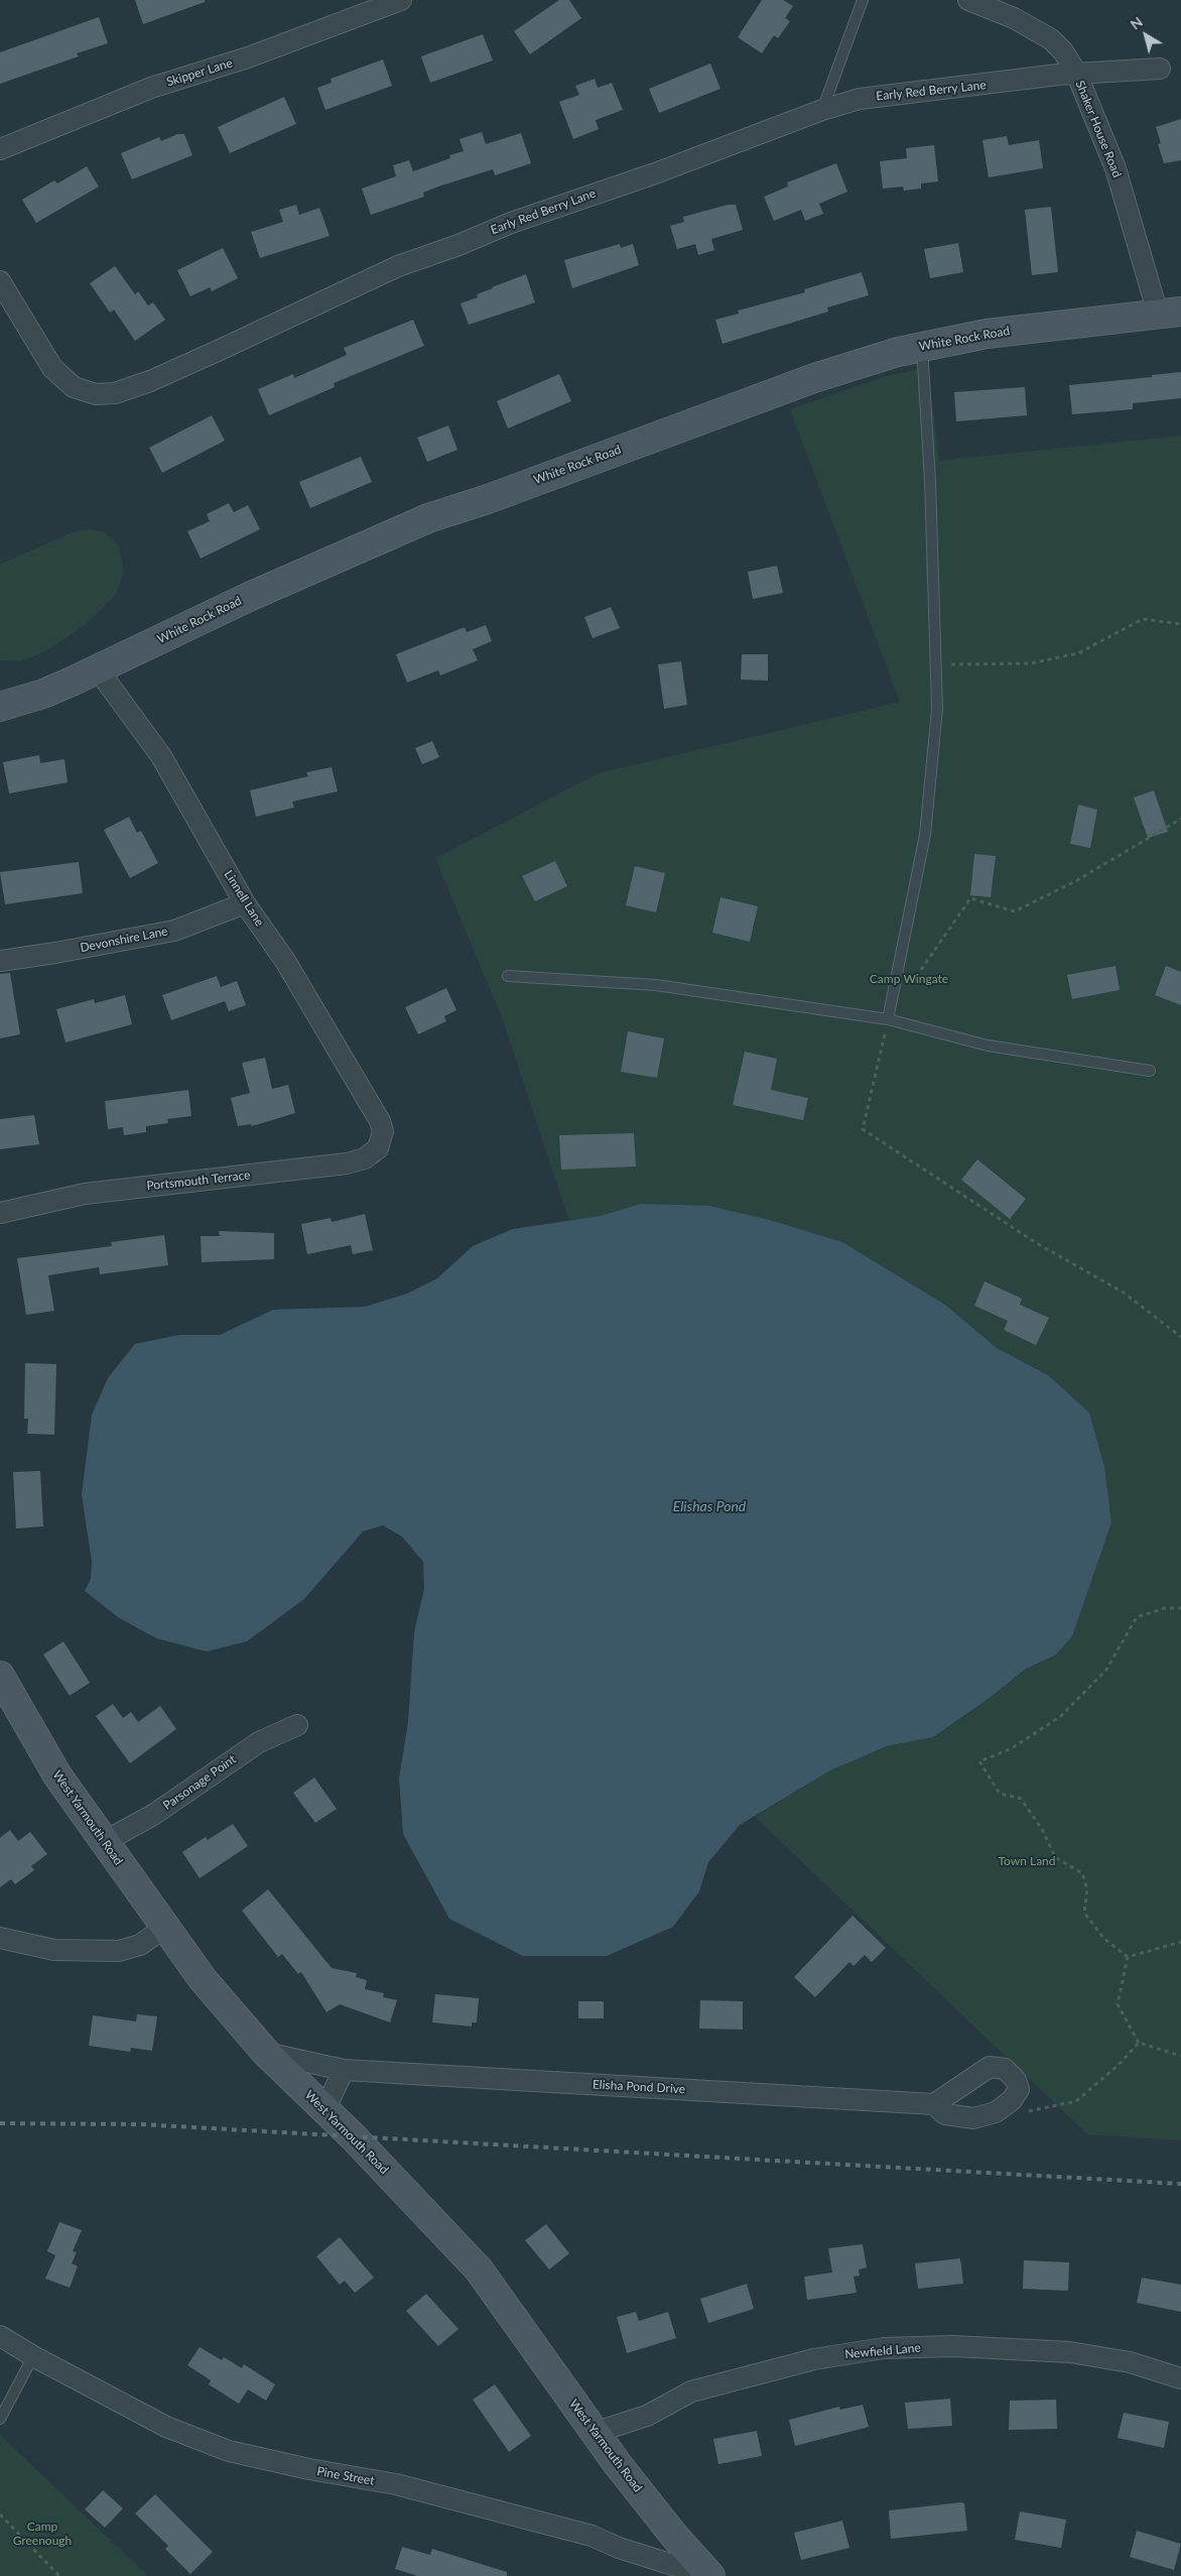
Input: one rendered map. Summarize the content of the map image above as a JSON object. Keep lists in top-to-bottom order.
{
  "streets": {
    "street": [
      "Skipper Lane",
      "Early Red Berry Lane",
      "Shaker House Road",
      "White Rock Road",
      "Linnell Lane",
      "Devonshire Lane",
      "Portsmouth Terrace",
      "Parsonage Point",
      "West Yarmouth Road",
      "Elisha Pond Drive",
      "Newfield Lane",
      "Pine Street"
    ]
  },
  "crossings": [
    ["Early Red Berry Lane", "Shaker House Road"],
    ["Shaker House Road", "White Rock Road"],
    ["White Rock Road", "Linnell Lane"],
    ["Linnell Lane", "Devonshire Lane"],
    ["Linnell Lane", "Portsmouth Terrace"],
    ["Parsonage Point", "West Yarmouth Road"],
    ["West Yarmouth Road", "Elisha Pond Drive"],
    ["West Yarmouth Road", "Newfield Lane"],
    ["West Yarmouth Road", "Pine Street"]
  ],
  "water": ["Elishas Pond"],
  "parks": ["Camp Wingate", "Town Land", "Camp Greenough"],
  "north": "top left"
}
